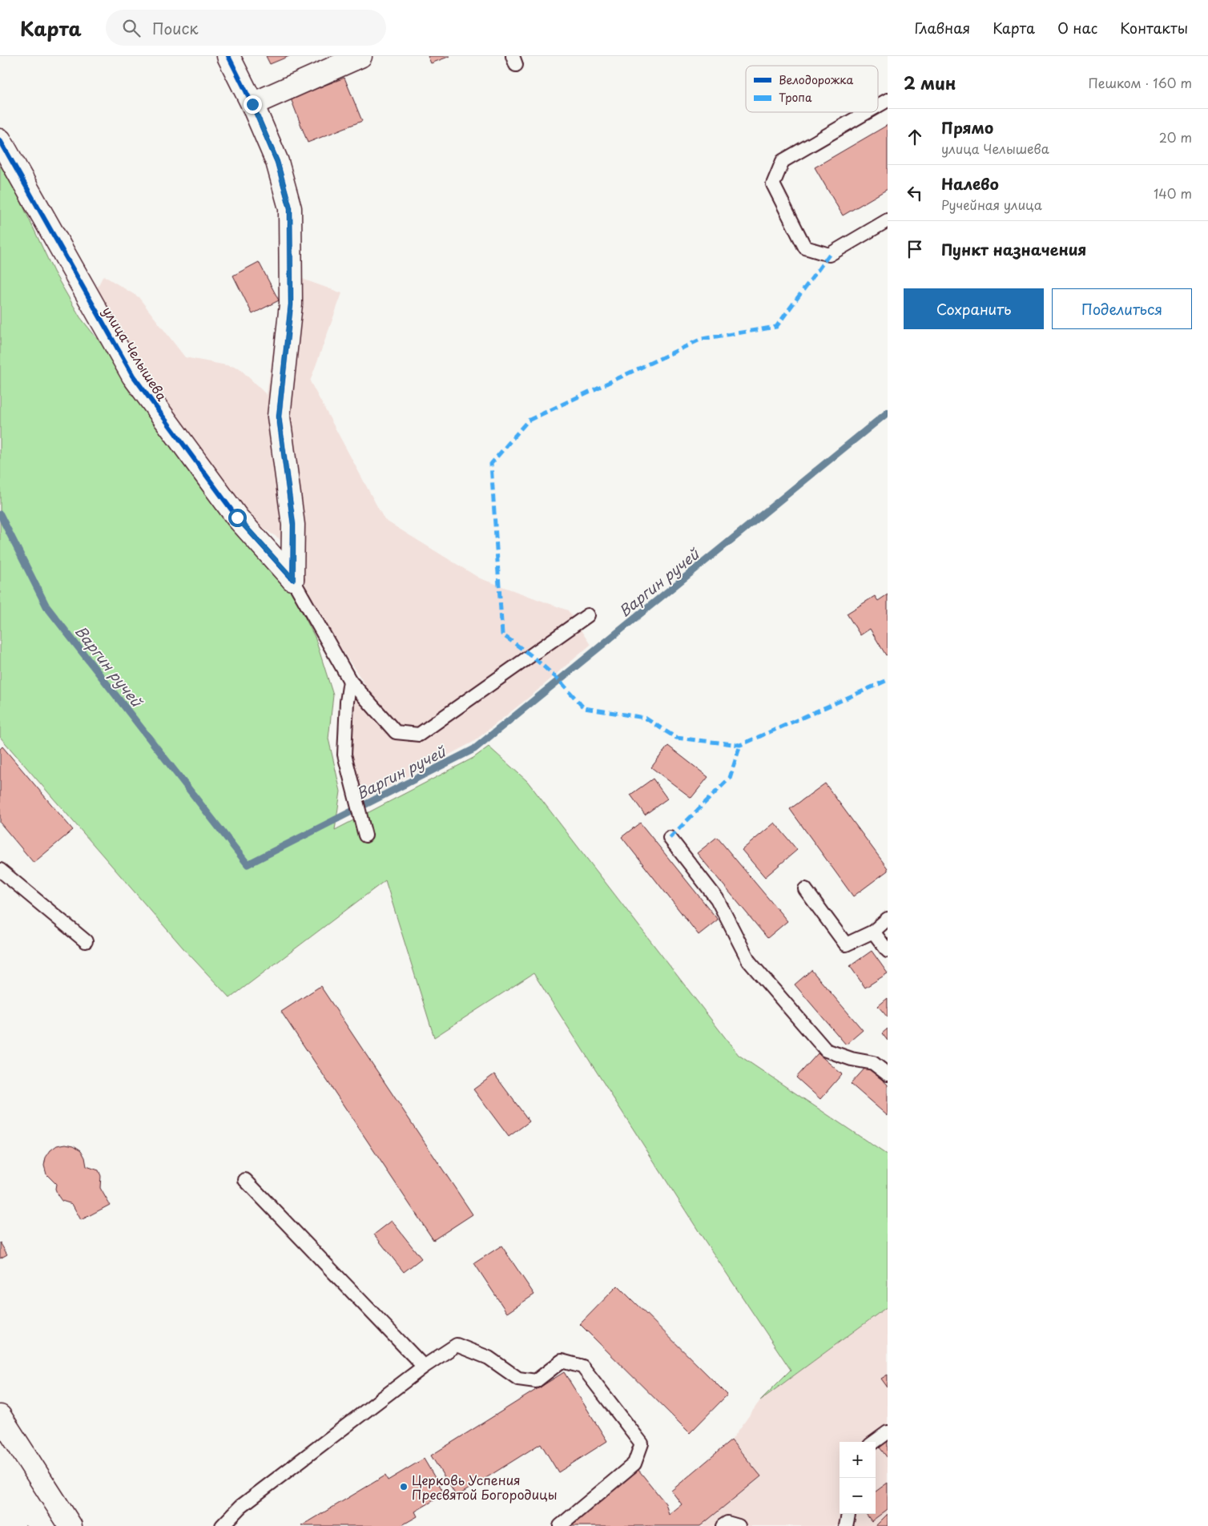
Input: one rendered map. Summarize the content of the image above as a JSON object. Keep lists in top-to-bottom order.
{
  "streets": {
    "street": ["улица Челышева"]
  },
  "water": ["Варгин ручей"],
  "places": ["Церковь Успения Пресвятой Богородицы"],
  "legend": ["Велодорожка", "Тропа"],
  "page": {
    "header": "Карта",
    "search": "Поиск",
    "nav": [
      "Главная",
      "Карта",
      "О нас",
      "Контакты"
    ],
    "heading": ["2 мин", "Пешком · 160 m"],
    "list": [
      ["Прямо", "улица Челышева", "20 m"],
      ["Налево", "Ручейная улица", "140 m"],
      "Пункт назначения"
    ],
    "buttons": ["Сохранить", "Поделиться"],
    "map_buttons": ["+", "−"]
  }
}
